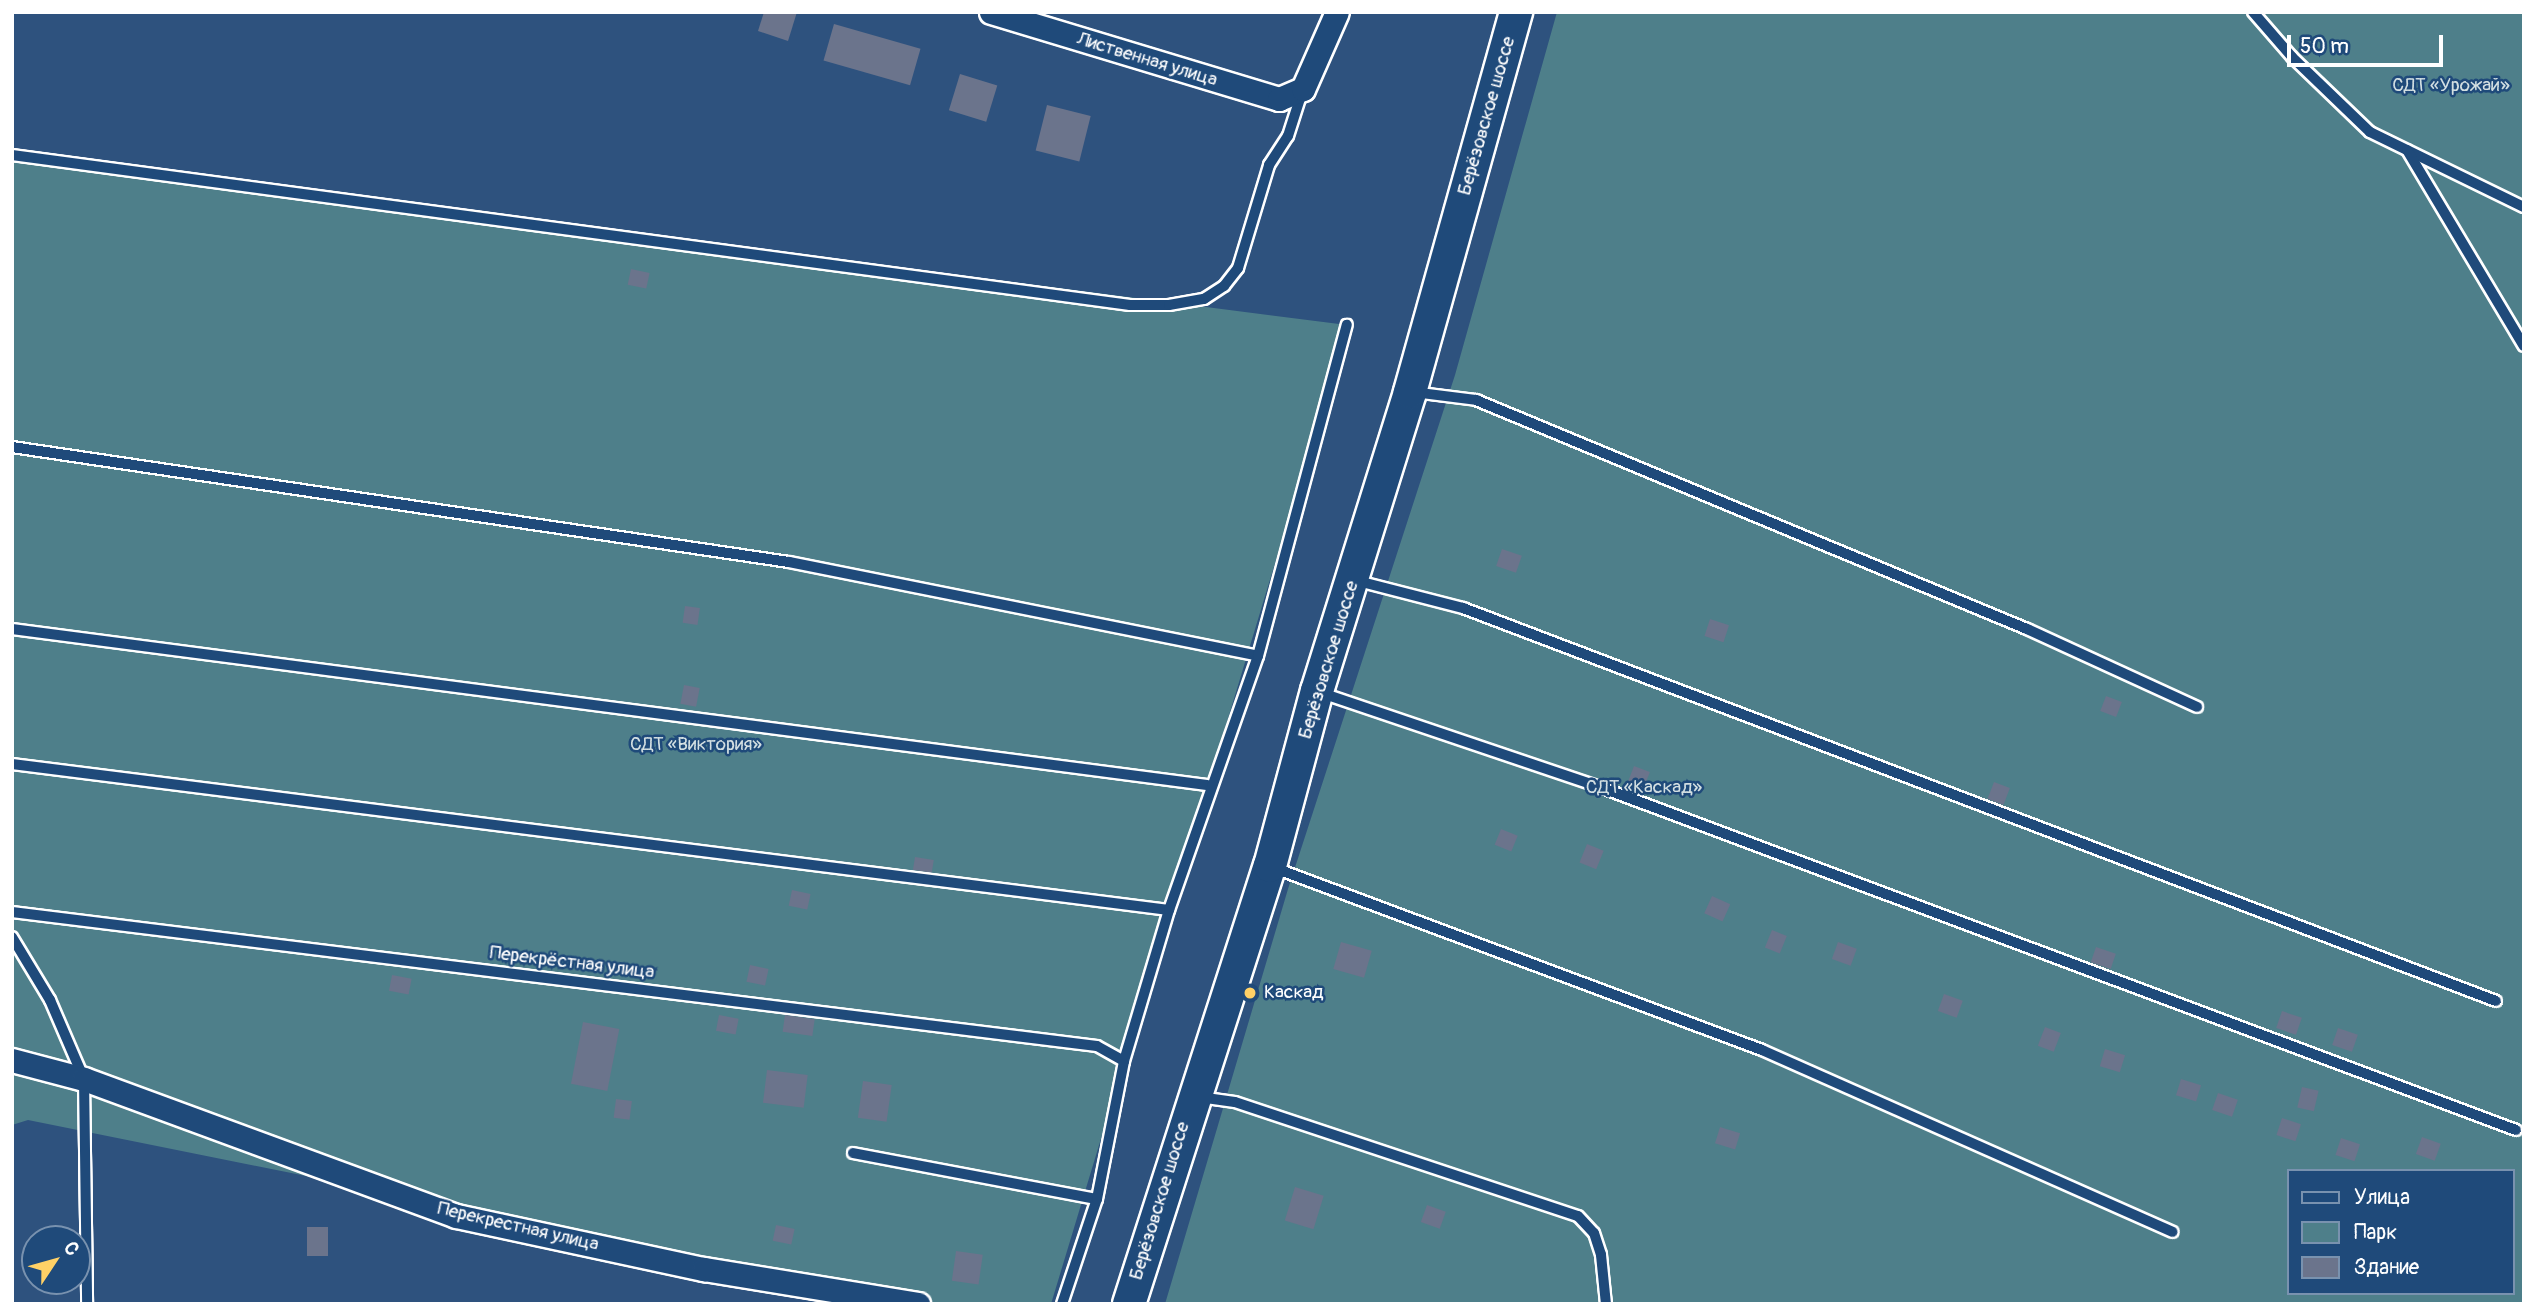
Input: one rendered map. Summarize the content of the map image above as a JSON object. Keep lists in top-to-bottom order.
{
  "streets": {
    "street": ["Лиственная улица", "Берёзовское шоссе", "Перекрестная улица"],
    "lane": ["Перекрёстная улица"]
  },
  "parks": ["СДТ «Урожай»", "СДТ «Виктория»", "СДТ «Каскад»"],
  "places": ["Каскад"],
  "legend": ["Улица", "Парк", "Здание"],
  "scale_bar": "50 m",
  "north": "top right"
}
